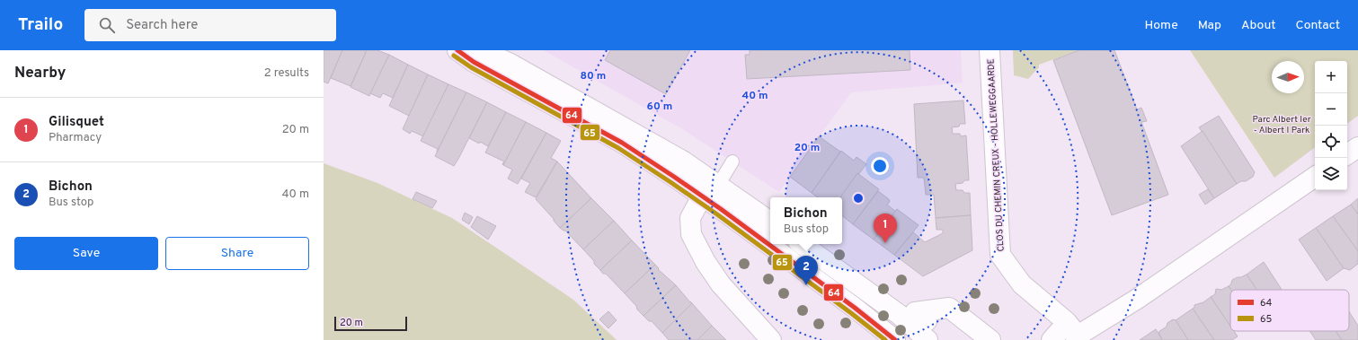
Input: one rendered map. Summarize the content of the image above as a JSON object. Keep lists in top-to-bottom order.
{
  "streets": {
    "street": ["CLOS DU CHEMIN CREUX - HOLLEWEGGAARDE"]
  },
  "parks": ["Parc Albert Ier - Albert I Park"],
  "lines": ["transit line 64", "transit line 65"],
  "legend": ["64", "65"],
  "scale_bar": "20 m",
  "north": "right",
  "page": {
    "header": "Trailo",
    "search": "Search here",
    "nav": [
      "Home",
      "Map",
      "About",
      "Contact"
    ],
    "heading": ["Nearby", "2 results"],
    "map_buttons": ["+", "−"],
    "list": [
      {
        "mark": "1",
        "name": "Gilisquet",
        "note": "Pharmacy",
        "value": "20 m"
      },
      {
        "mark": "2",
        "name": "Bichon",
        "note": "Bus stop",
        "value": "40 m"
      }
    ],
    "popup": ["Bichon", "Bus stop"],
    "pins": ["1", "2"],
    "buttons": ["Save", "Share"],
    "scale": "20 m"
  },
  "rings": [
    "80 m",
    "40 m",
    "60 m",
    "20 m"
  ]
}
